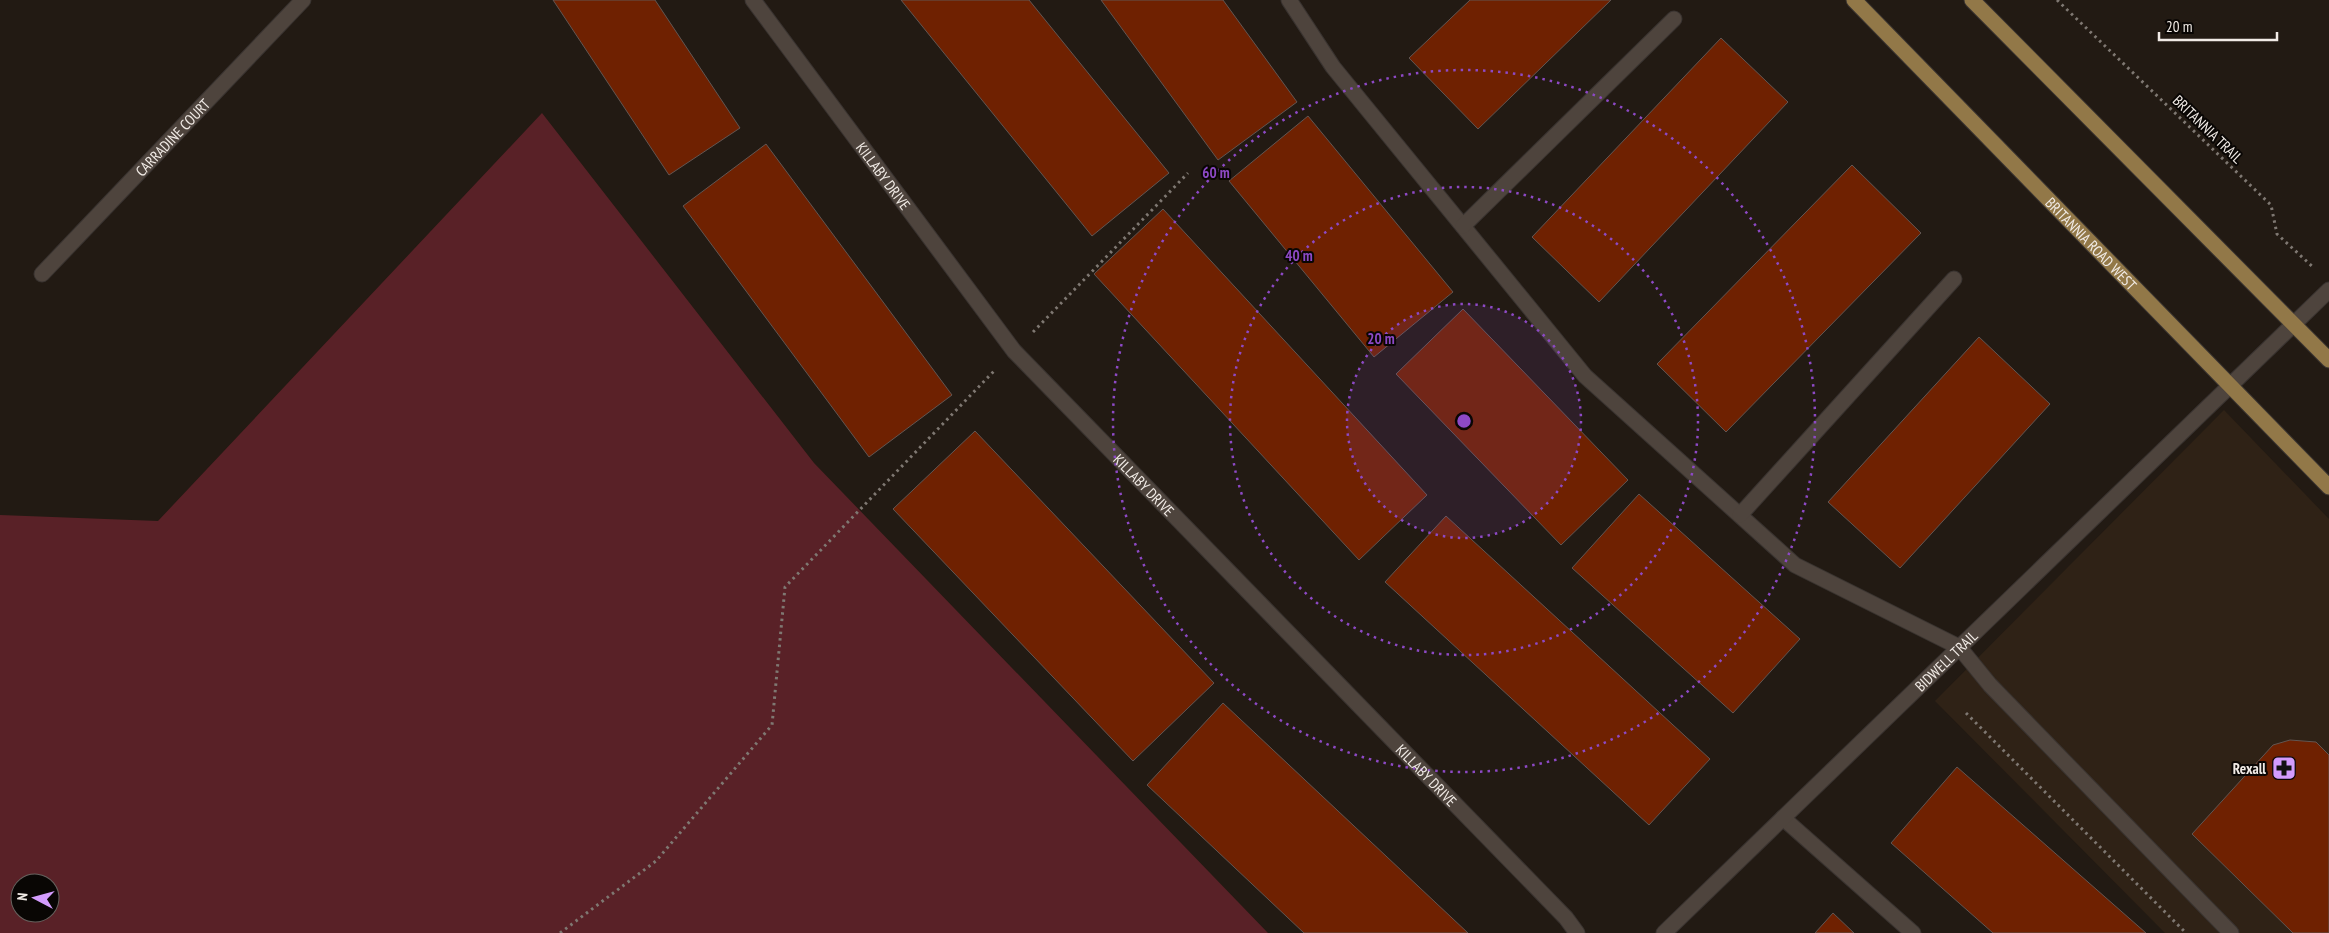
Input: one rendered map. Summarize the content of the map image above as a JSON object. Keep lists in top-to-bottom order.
{
  "streets": {
    "main road": ["BRITANNIA ROAD WEST"],
    "street": ["CARRADINE COURT", "KILLABY DRIVE", "BIDWELL TRAIL"],
    "path": ["BRITANNIA TRAIL"]
  },
  "crossings": [
    ["BRITANNIA ROAD WEST", "BIDWELL TRAIL"]
  ],
  "places": {
    "pharmacy": ["Rexall"]
  },
  "scale_bar": "20 m",
  "north": "left",
  "rings": ["60 m", "40 m", "20 m"]
}
